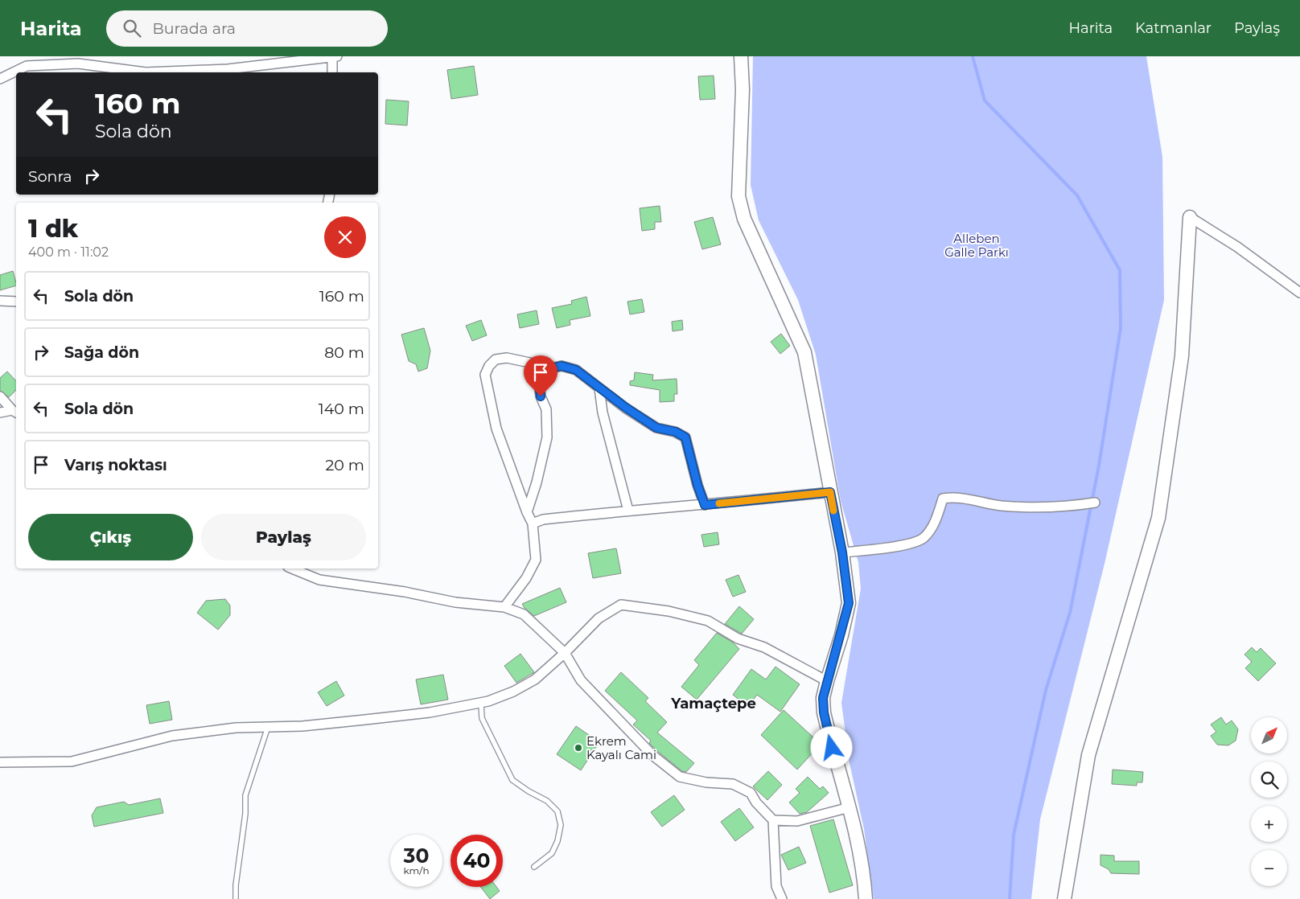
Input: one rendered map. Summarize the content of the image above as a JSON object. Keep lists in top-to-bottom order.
{
  "districts": ["Yamaçtepe"],
  "parks": ["Alleben Galle Parkı"],
  "places": ["Ekrem Kayalı Cami"],
  "north": "top right",
  "page": {
    "header": "Harita",
    "search": "Burada ara",
    "nav": ["Harita", "Katmanlar", "Paylaş"],
    "turn": ["160 m", "Sola dön"],
    "then": "Sonra",
    "heading": ["1 dk", "400 m · 11:02"],
    "list": [
      {
        "name": "Sola dön",
        "value": "160 m"
      },
      {
        "name": "Sağa dön",
        "value": "80 m"
      },
      {
        "name": "Sola dön",
        "value": "140 m"
      },
      {
        "name": "Varış noktası",
        "value": "20 m"
      }
    ],
    "buttons": ["Çıkış", "Paylaş"],
    "map_buttons": ["+", "−"],
    "speed": "30 km/h",
    "limit": "40"
  }
}
